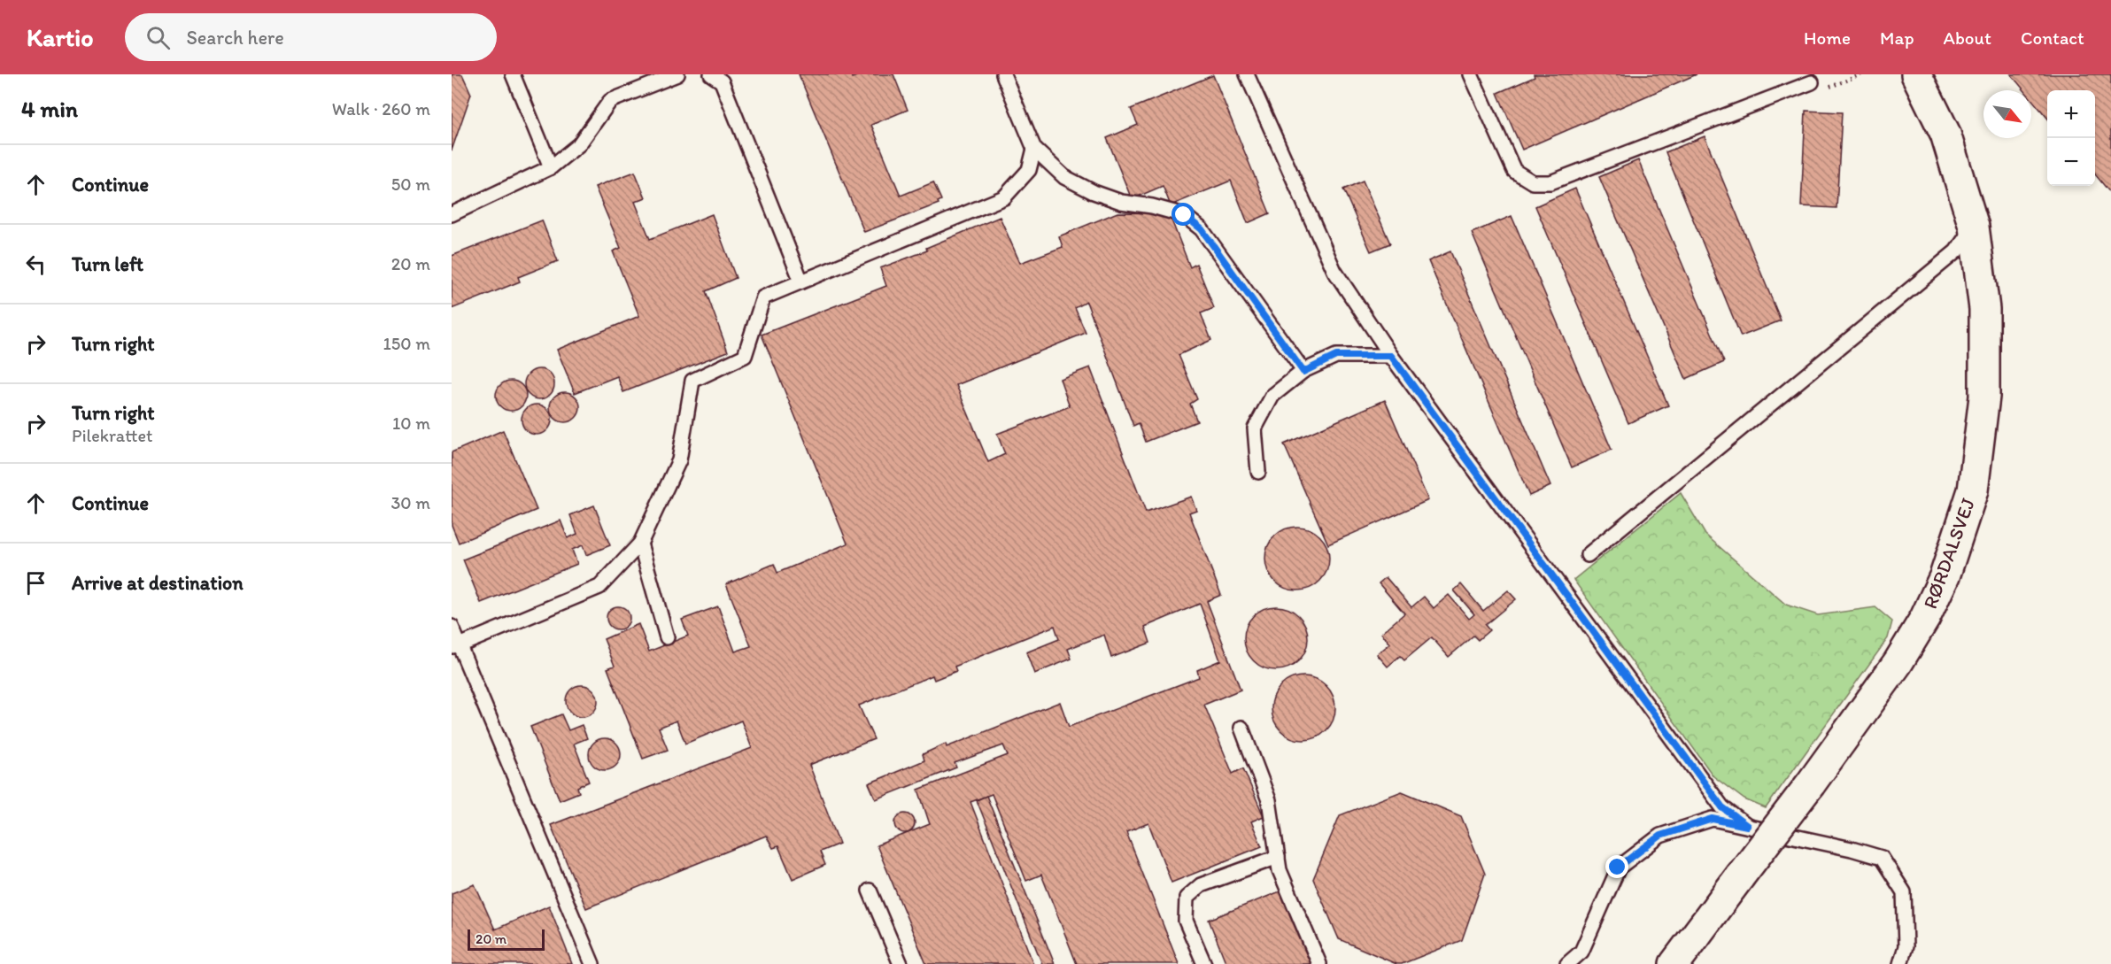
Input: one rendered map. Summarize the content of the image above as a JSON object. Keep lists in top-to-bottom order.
{
  "streets": {
    "street": ["RØRDALSVEJ"]
  },
  "scale_bar": "20 m",
  "north": "bottom right",
  "page": {
    "header": "Kartio",
    "search": "Search here",
    "nav": [
      "Home",
      "Map",
      "About",
      "Contact"
    ],
    "heading": ["4 min", "Walk · 260 m"],
    "map_buttons": ["+", "−"],
    "list": [
      ["Continue", "50 m"],
      ["Turn left", "20 m"],
      ["Turn right", "150 m"],
      ["Turn right", "Pilekrattet", "10 m"],
      ["Continue", "30 m"],
      "Arrive at destination"
    ],
    "scale": "20 m"
  }
}
